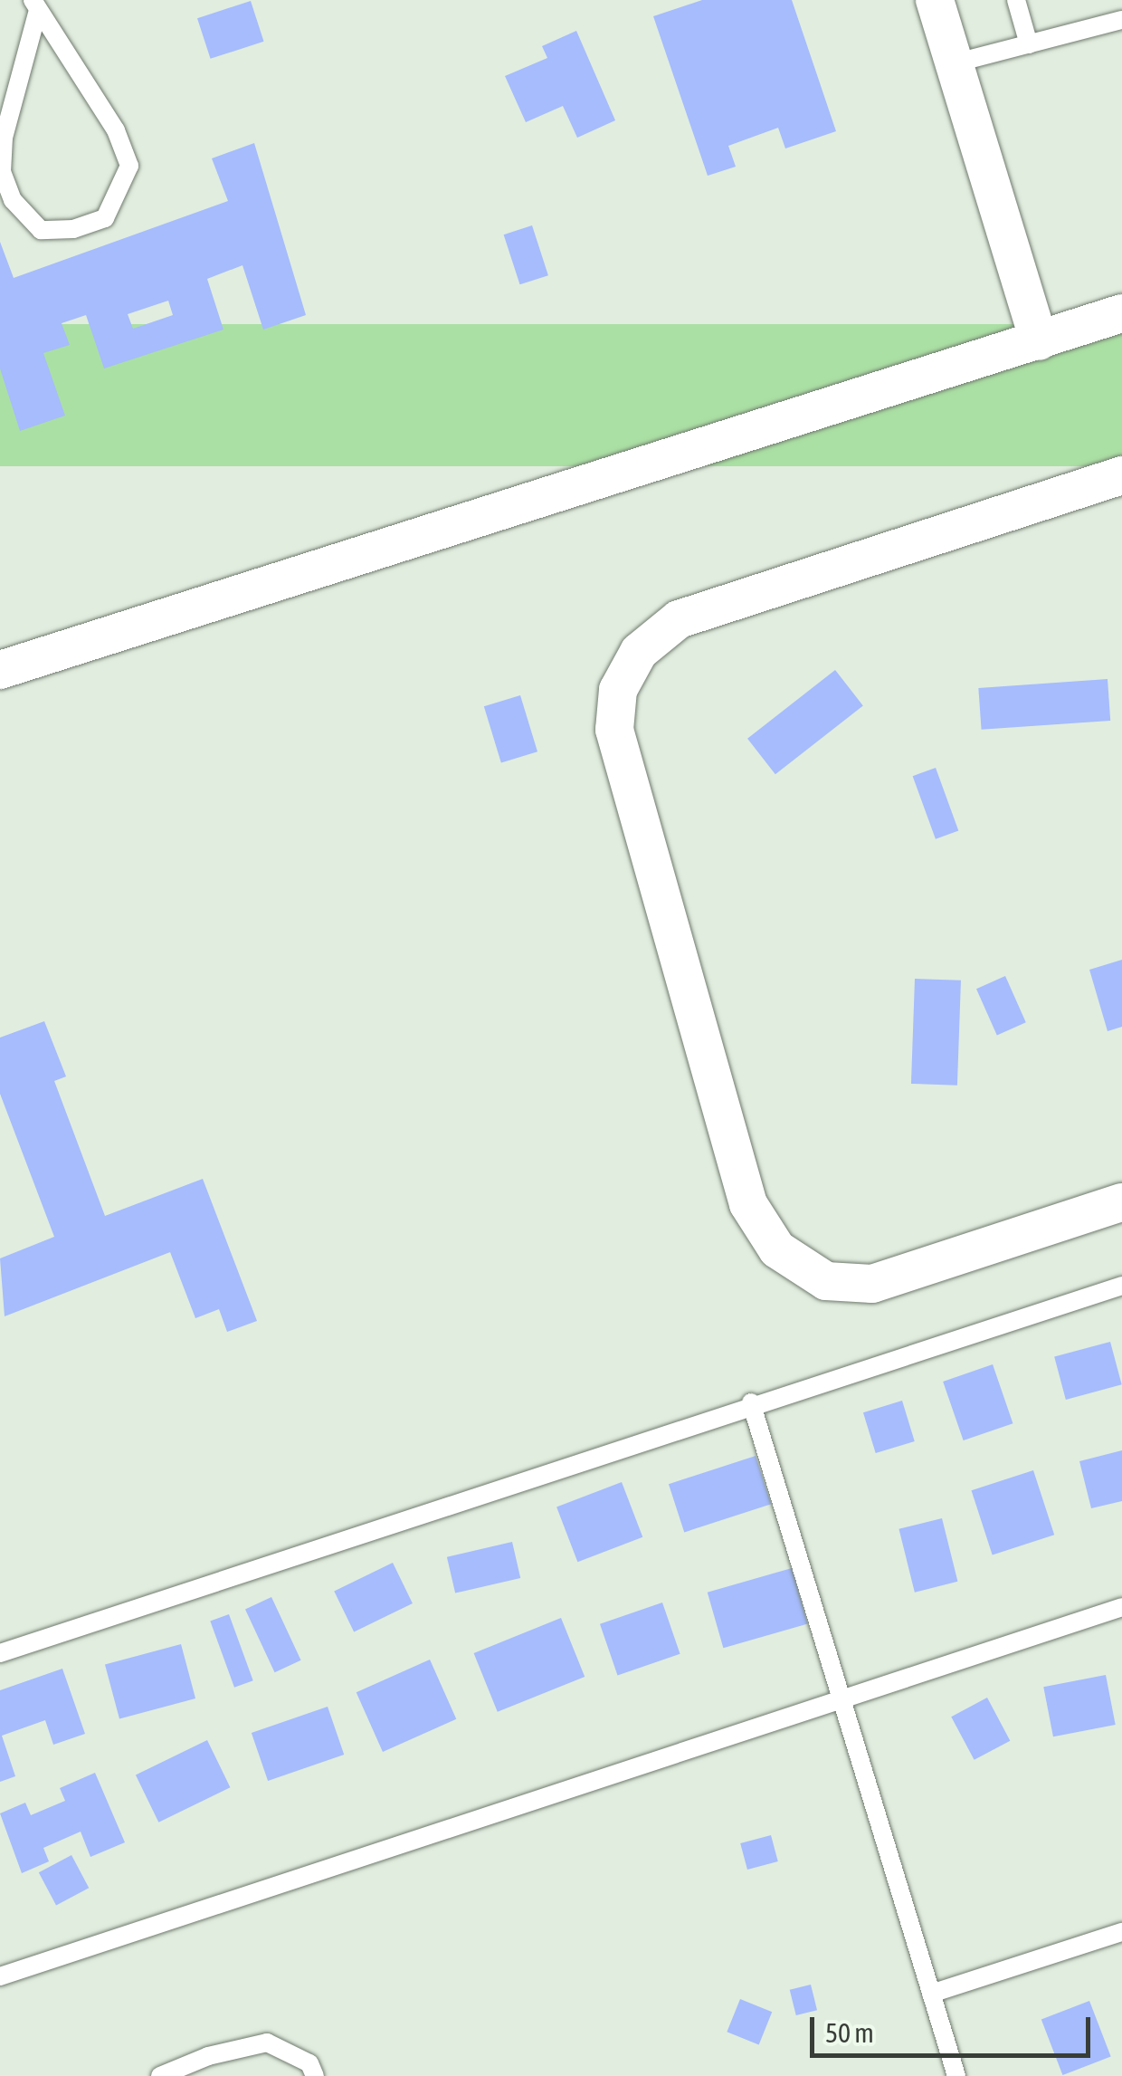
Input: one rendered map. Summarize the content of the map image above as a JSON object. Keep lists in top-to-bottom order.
{
  "scale_bar": "50 m"
}
